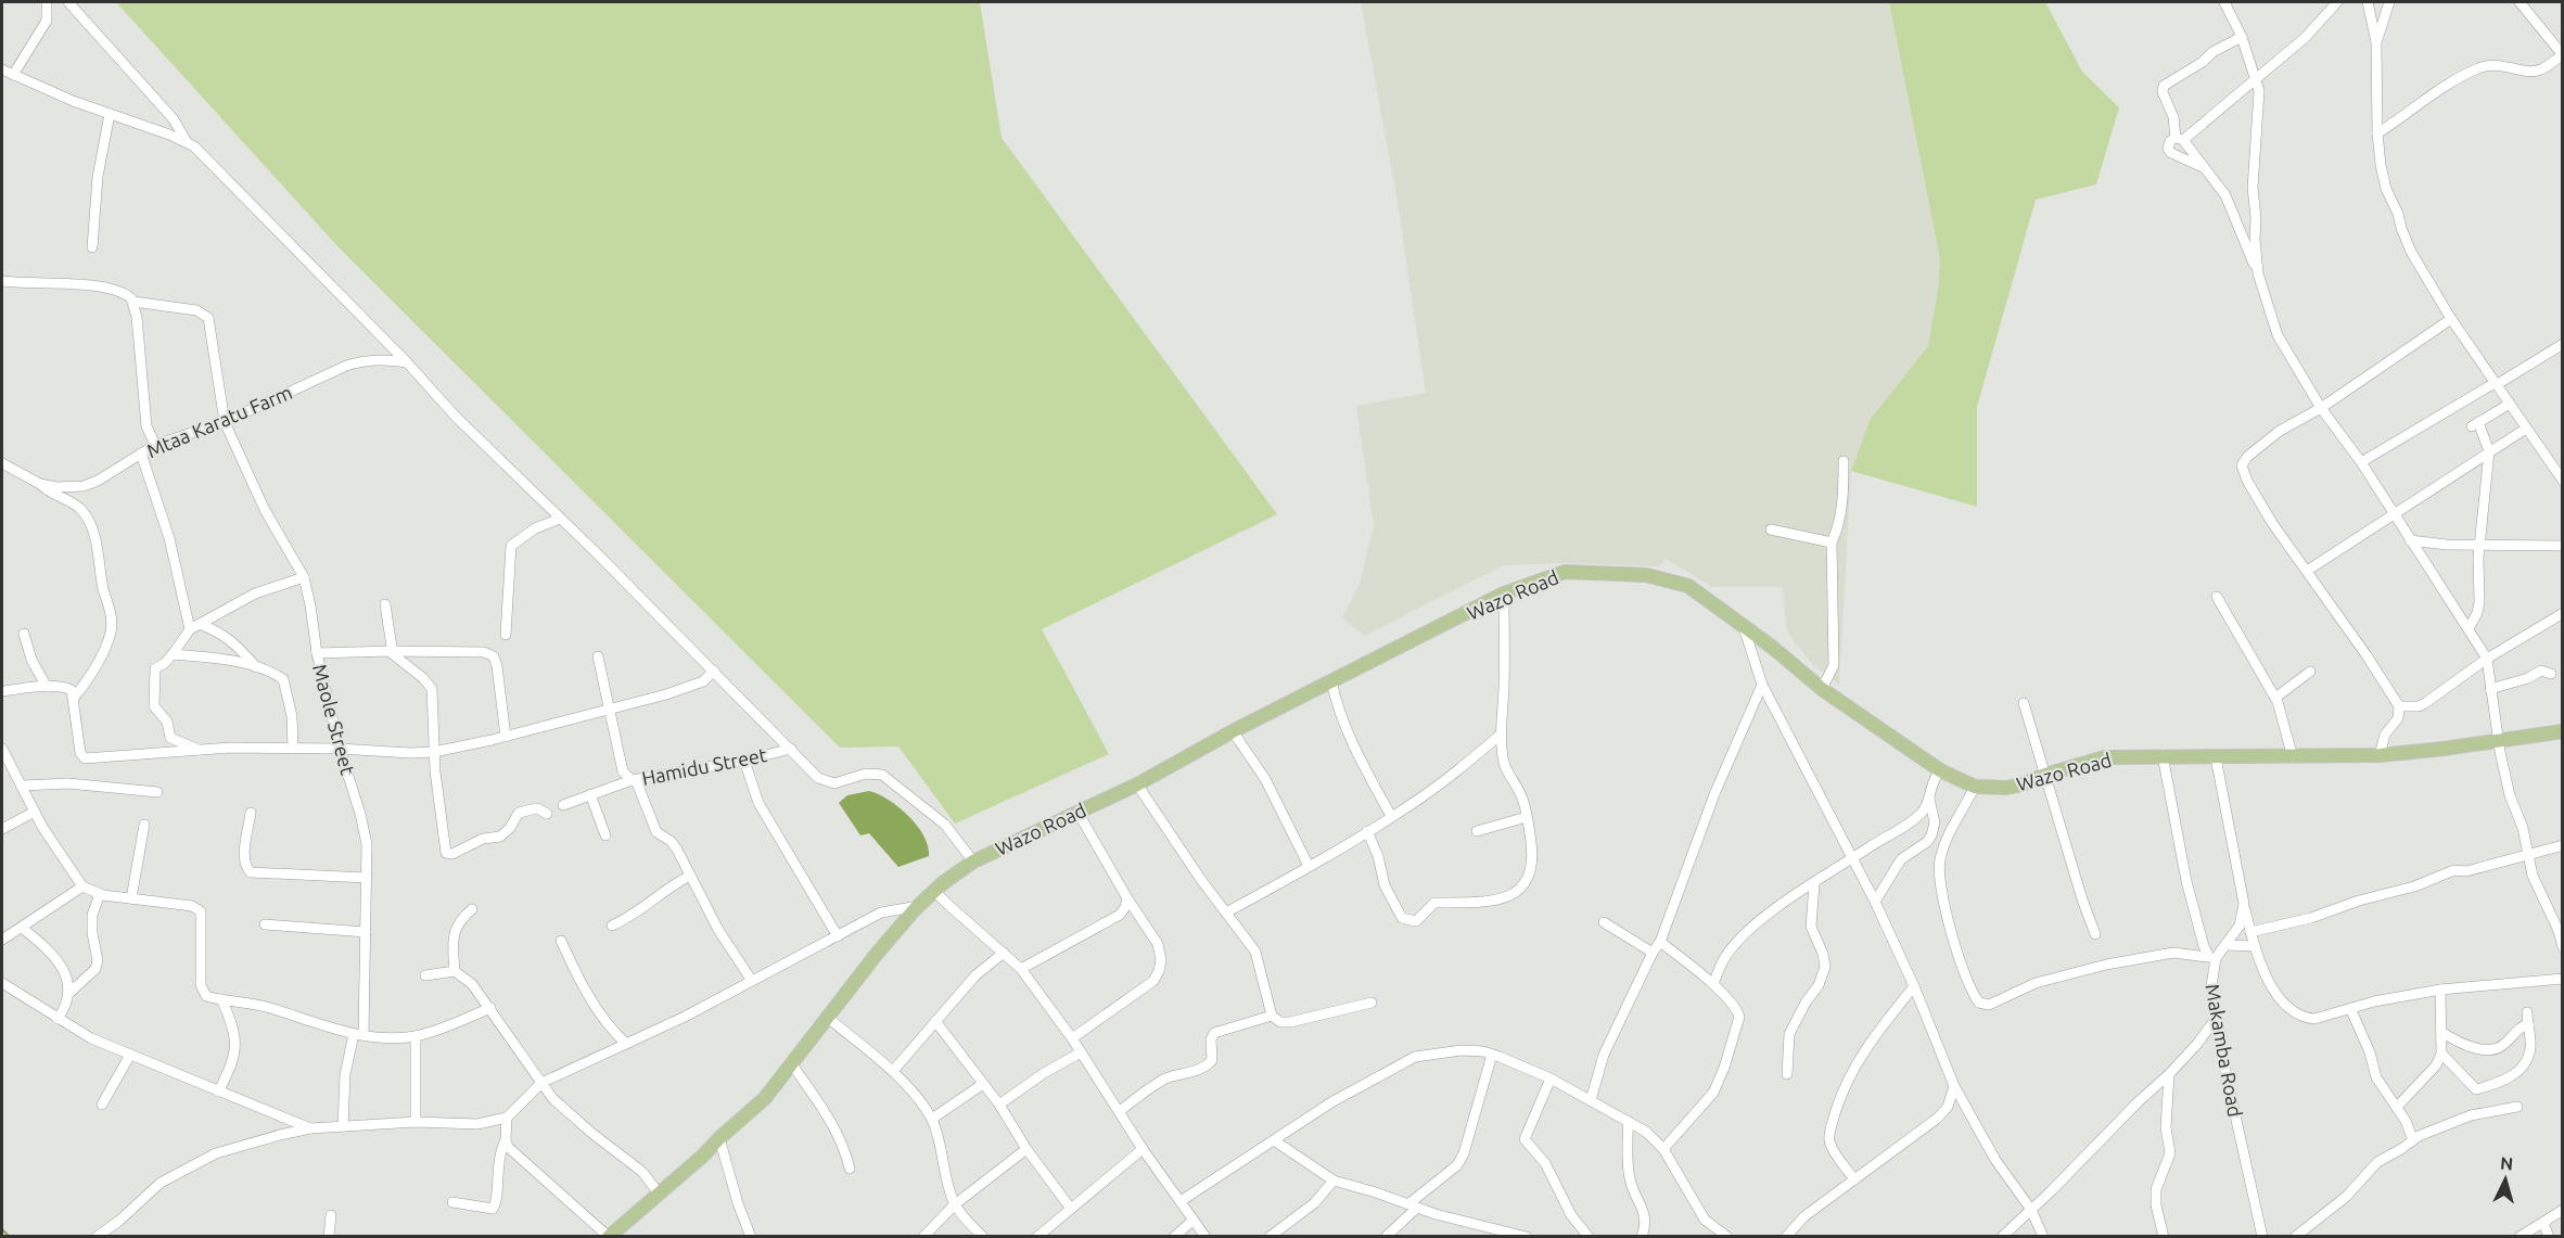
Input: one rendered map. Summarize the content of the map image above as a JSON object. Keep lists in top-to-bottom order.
{
  "streets": {
    "main road": ["Wazo Road"],
    "street": [
      "Mtaa Karatu Farm",
      "Maole Street",
      "Hamidu Street",
      "Makamba Road"
    ]
  },
  "crossings": [
    ["Mtaa Karatu Farm", "Maole Street"],
    ["Wazo Road", "Makamba Road"]
  ],
  "north": "top"
}
